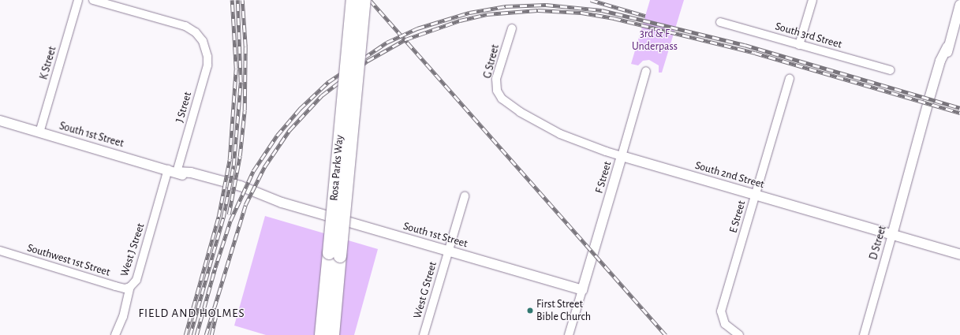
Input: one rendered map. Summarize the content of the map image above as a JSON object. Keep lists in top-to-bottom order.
{
  "streets": {
    "highway": ["Rosa Parks Way"],
    "street": [
      "South 3rd Street",
      "G Street",
      "K Street",
      "J Street",
      "South 1st Street",
      "South 2nd Street",
      "F Street",
      "E Street",
      "D Street",
      "West J Street",
      "Southwest 1st Street",
      "West G Street"
    ]
  },
  "crossings": [
    ["G Street", "South 2nd Street"],
    ["K Street", "South 1st Street"],
    ["J Street", "South 1st Street"],
    ["J Street", "West J Street"],
    ["South 1st Street", "F Street"],
    ["South 1st Street", "West J Street"],
    ["South 1st Street", "West G Street"],
    ["South 2nd Street", "F Street"],
    ["South 2nd Street", "E Street"],
    ["South 2nd Street", "D Street"],
    ["West J Street", "Southwest 1st Street"]
  ],
  "districts": ["FIELD AND HOLMES"],
  "parks": ["3rd & F Underpass"],
  "places": ["First Street Bible Church"]
}
